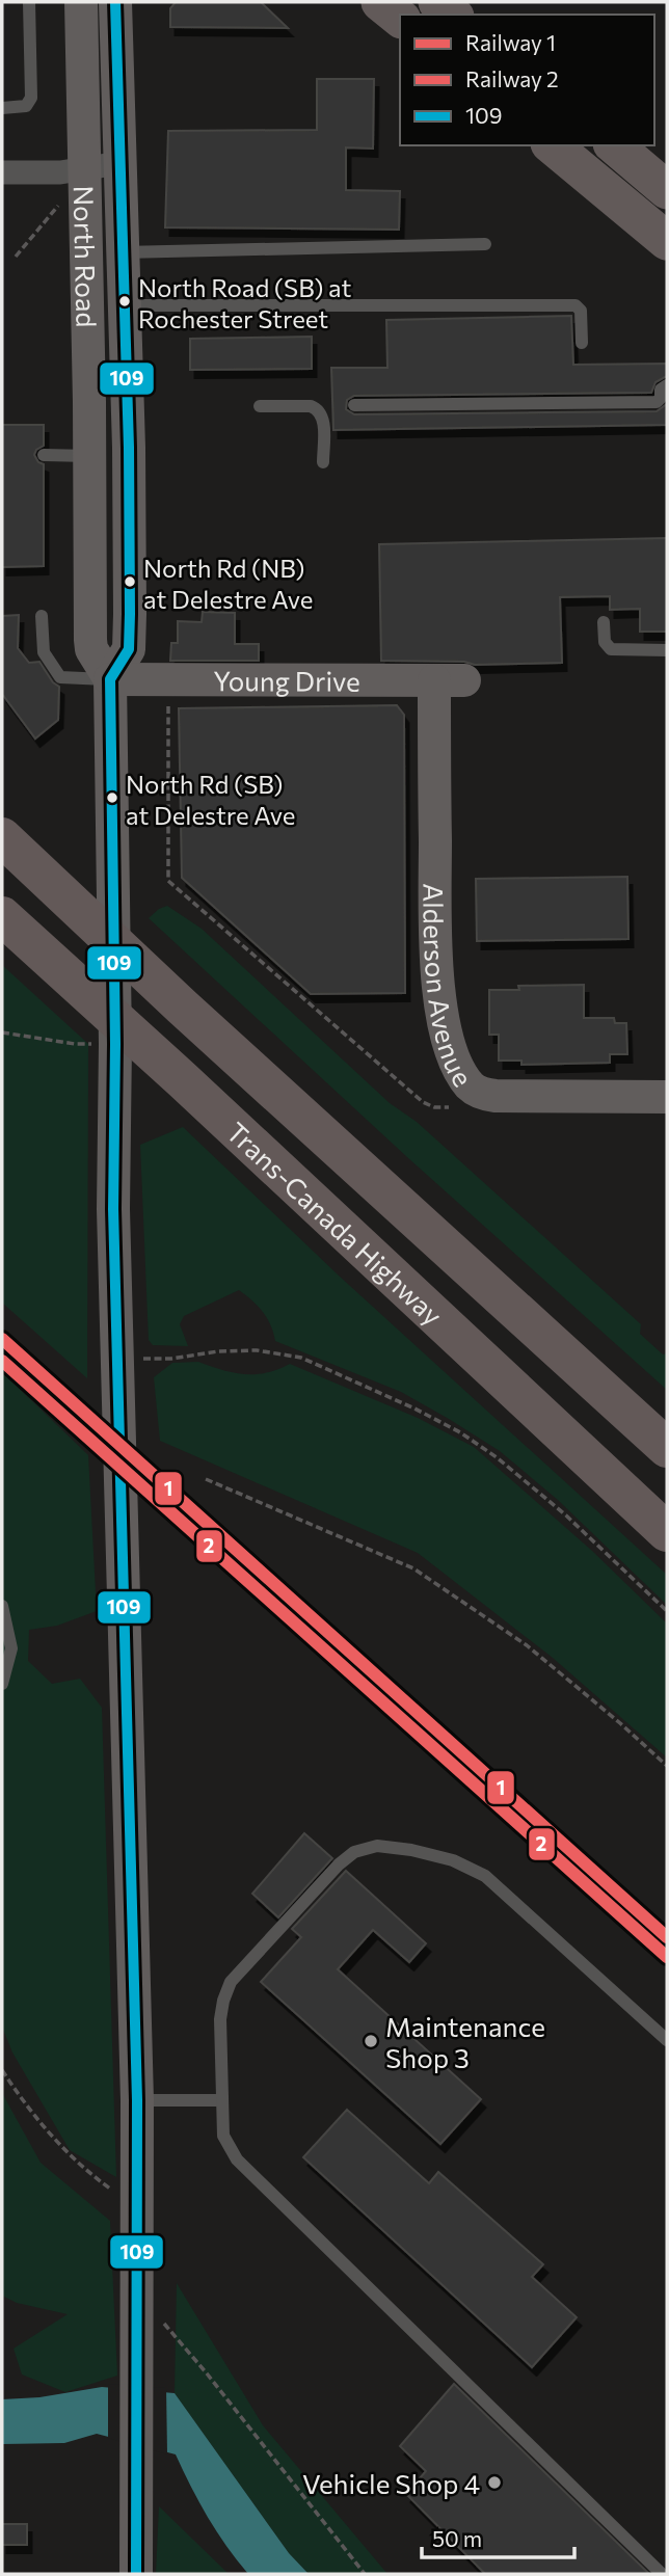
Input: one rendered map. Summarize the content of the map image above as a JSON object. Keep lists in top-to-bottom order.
{
  "streets": {
    "highway": ["Trans-Canada Highway"],
    "main road": ["North Road", "Young Drive", "Alderson Avenue"]
  },
  "crossings": [
    ["North Road", "Young Drive"],
    ["Young Drive", "Alderson Avenue"]
  ],
  "places": [
    "North Road (SB) at Rochester Street",
    "North Rd (NB) at Delestre Ave",
    "North Rd (SB) at Delestre Ave",
    "Maintenance Shop 3",
    "Vehicle Shop 4"
  ],
  "lines": ["transit line 109", "rail line 1", "rail line 2"],
  "legend": ["Railway 1", "Railway 2", "109"],
  "scale_bar": "50 m"
}
